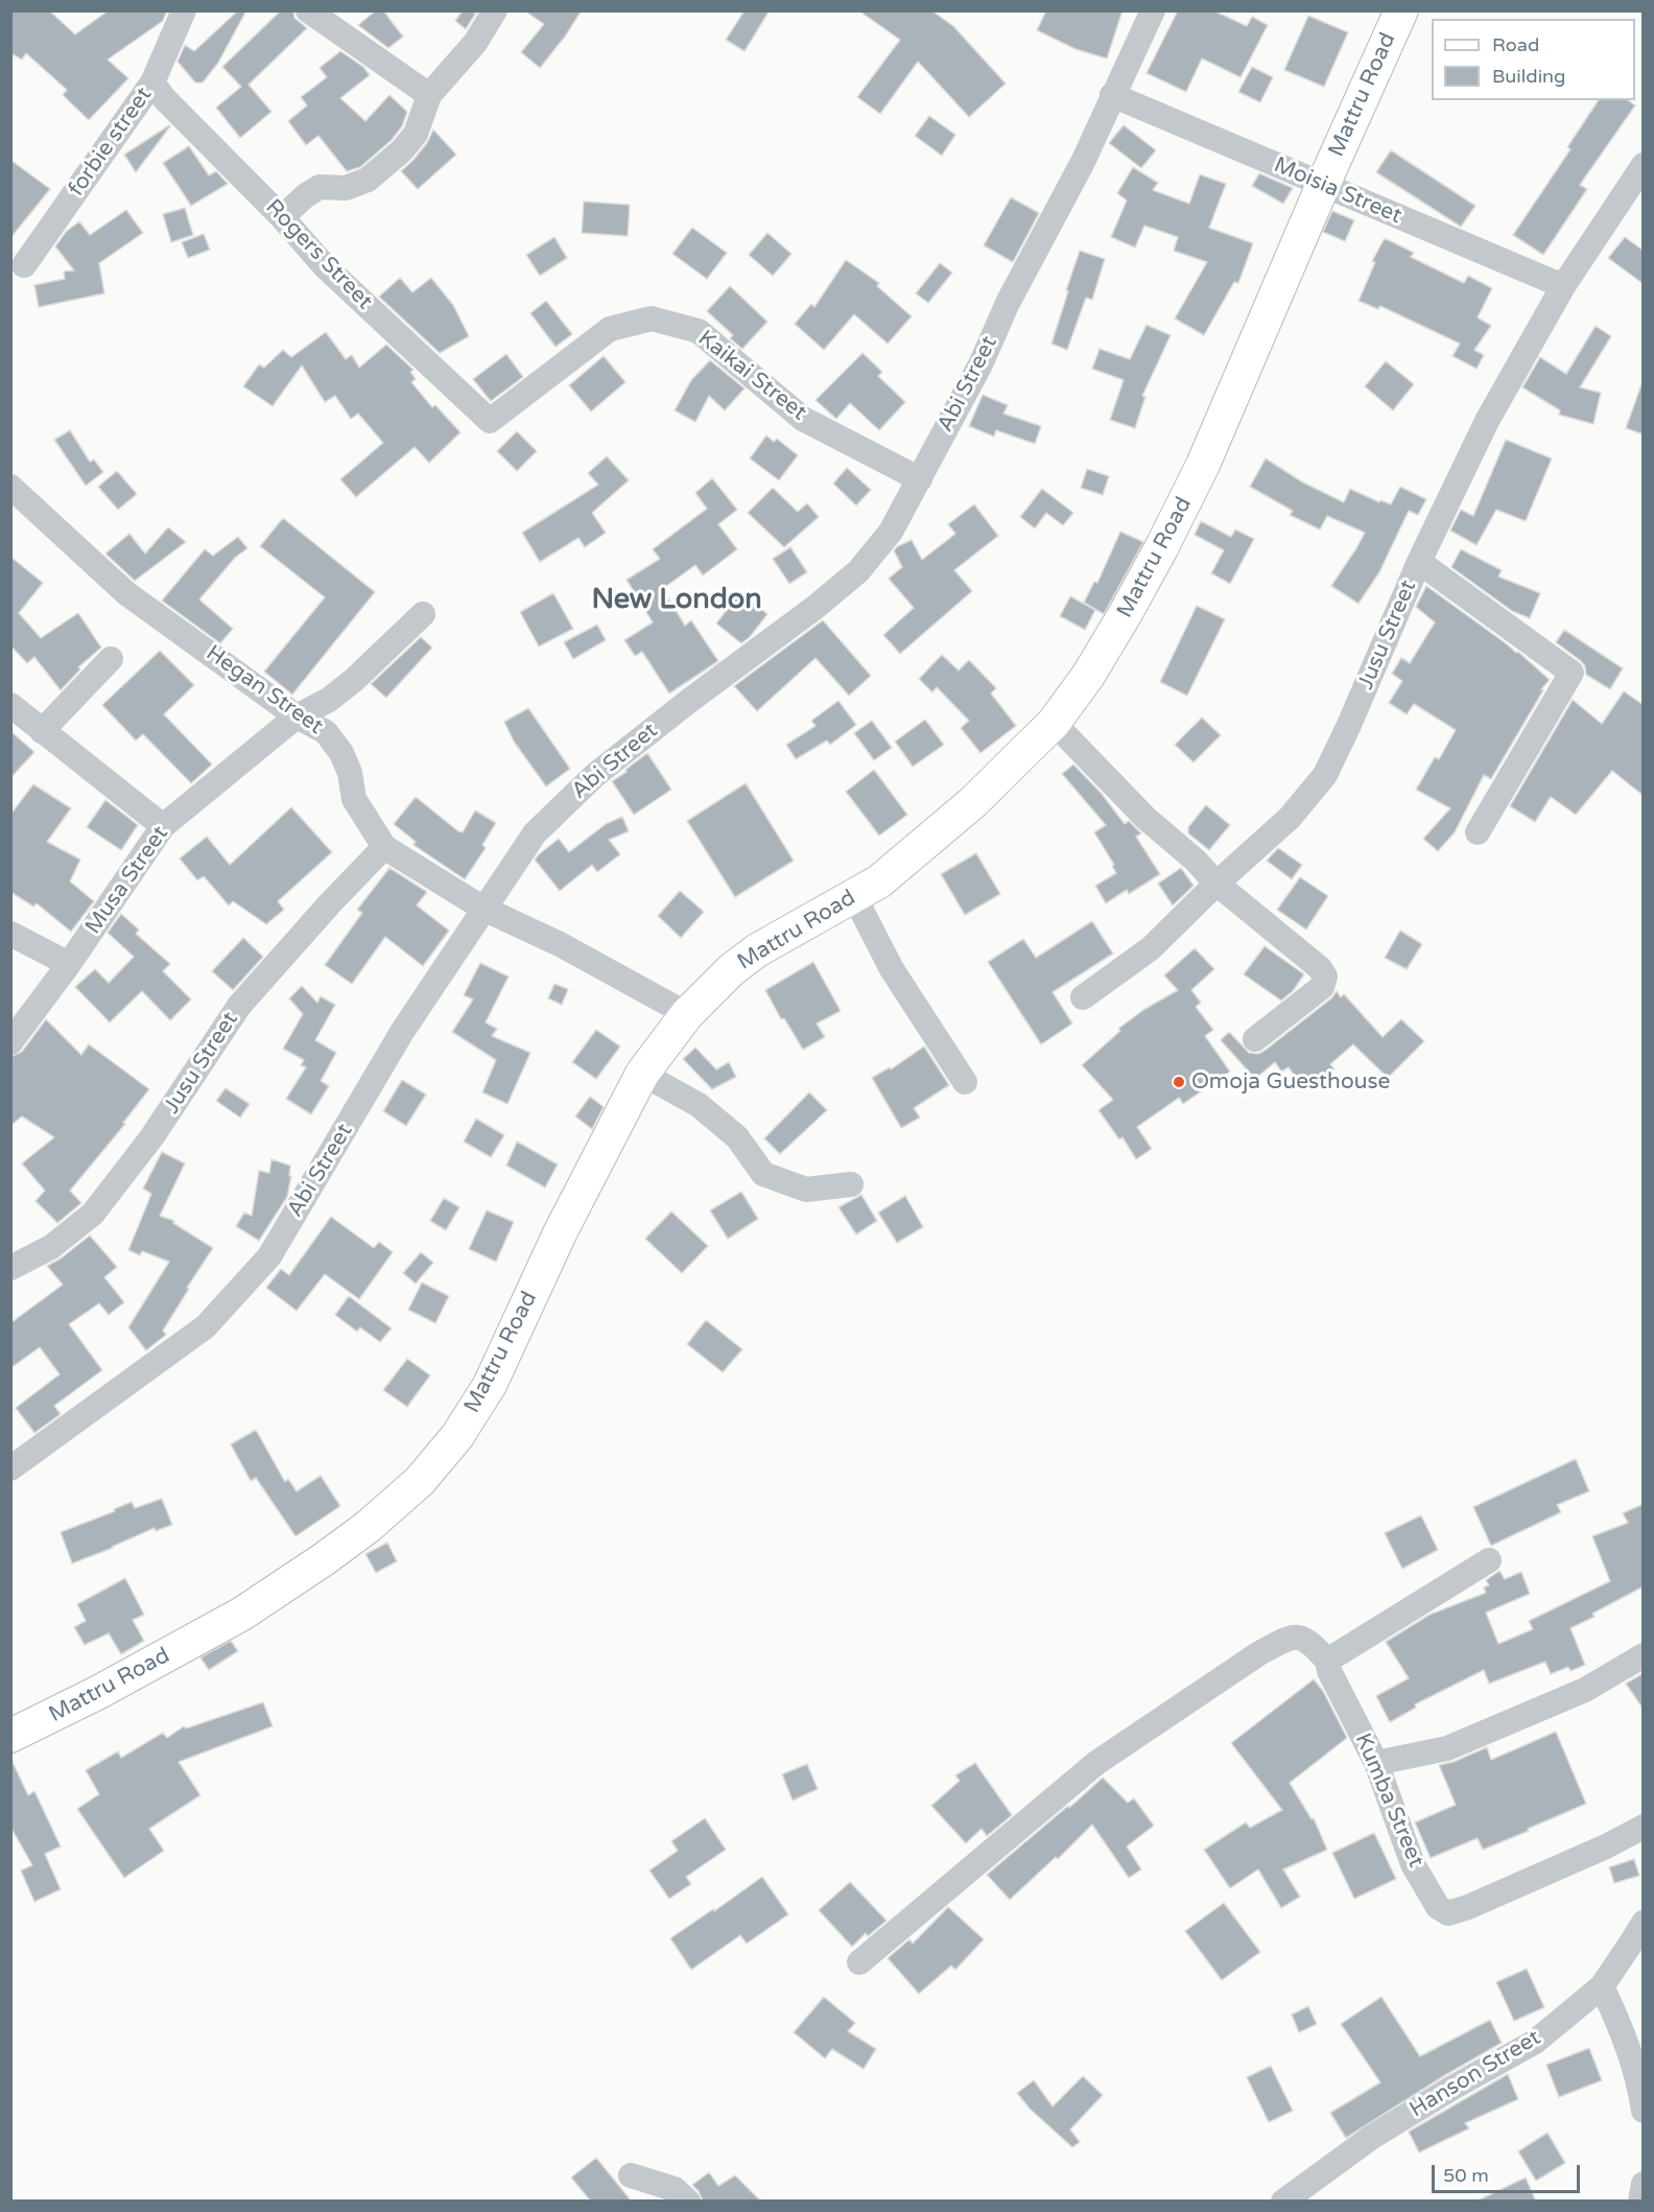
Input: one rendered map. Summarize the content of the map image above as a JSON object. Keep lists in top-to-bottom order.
{
  "streets": {
    "main road": ["Mattru Road"],
    "street": [
      "forbie street",
      "Moisia Street",
      "Rogers Street",
      "Kaikai Street",
      "Abi Street",
      "Jusu Street",
      "Hegan Street",
      "Musa Street",
      "Kumba Street",
      "Hanson Street"
    ]
  },
  "crossings": [
    ["Mattru Road", "Moisia Street"],
    ["Mattru Road", "Hegan Street"],
    ["forbie street", "Rogers Street"],
    ["Moisia Street", "Abi Street"],
    ["Moisia Street", "Jusu Street"],
    ["Rogers Street", "Kaikai Street"],
    ["Kaikai Street", "Abi Street"],
    ["Abi Street", "Hegan Street"],
    ["Jusu Street", "Hegan Street"],
    ["Hegan Street", "Musa Street"]
  ],
  "districts": ["New London"],
  "places": ["Omoja Guesthouse"],
  "legend": ["Road", "Building"],
  "scale_bar": "50 m"
}
